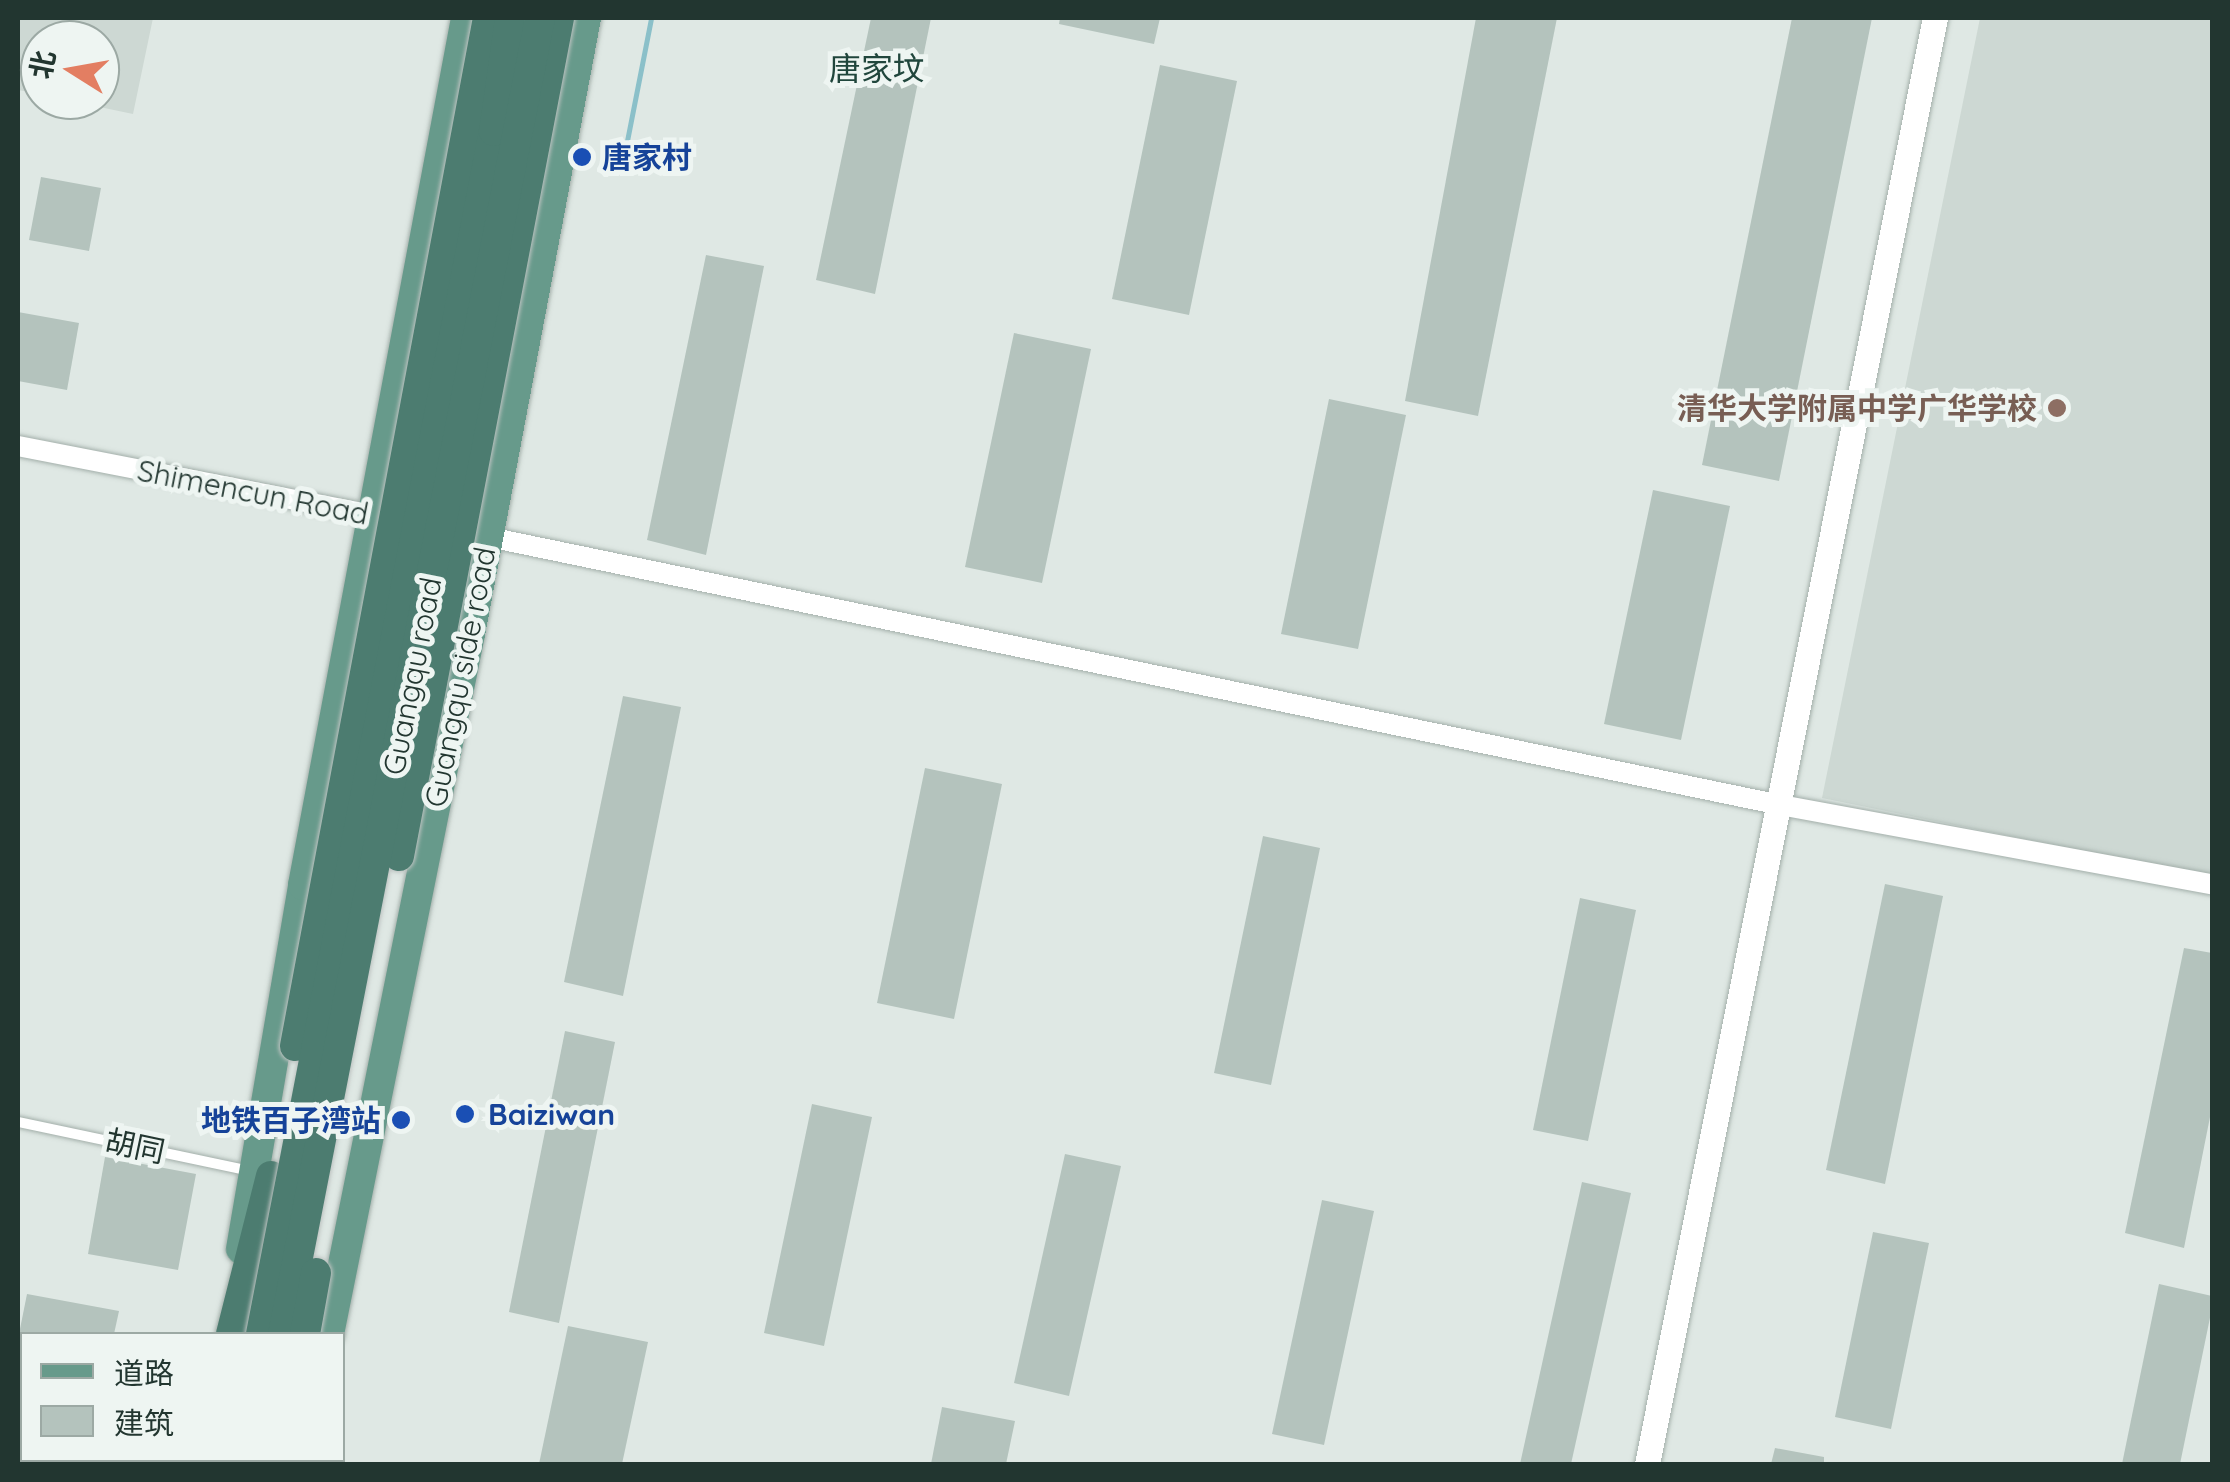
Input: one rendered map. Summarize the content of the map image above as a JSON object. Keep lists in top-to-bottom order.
{
  "streets": {
    "highway": ["Guangqu road"],
    "main road": ["Guangqu side road"],
    "street": ["Shimencun Road"],
    "lane": ["胡同"]
  },
  "crossings": [
    ["Shimencun Road", "Guangqu side road"]
  ],
  "districts": ["唐家坟"],
  "places": [
    "唐家村",
    "清华大学附属中学广华学校",
    "Baiziwan",
    "地铁百子湾站"
  ],
  "legend": ["道路", "建筑"],
  "north": "left"
}
